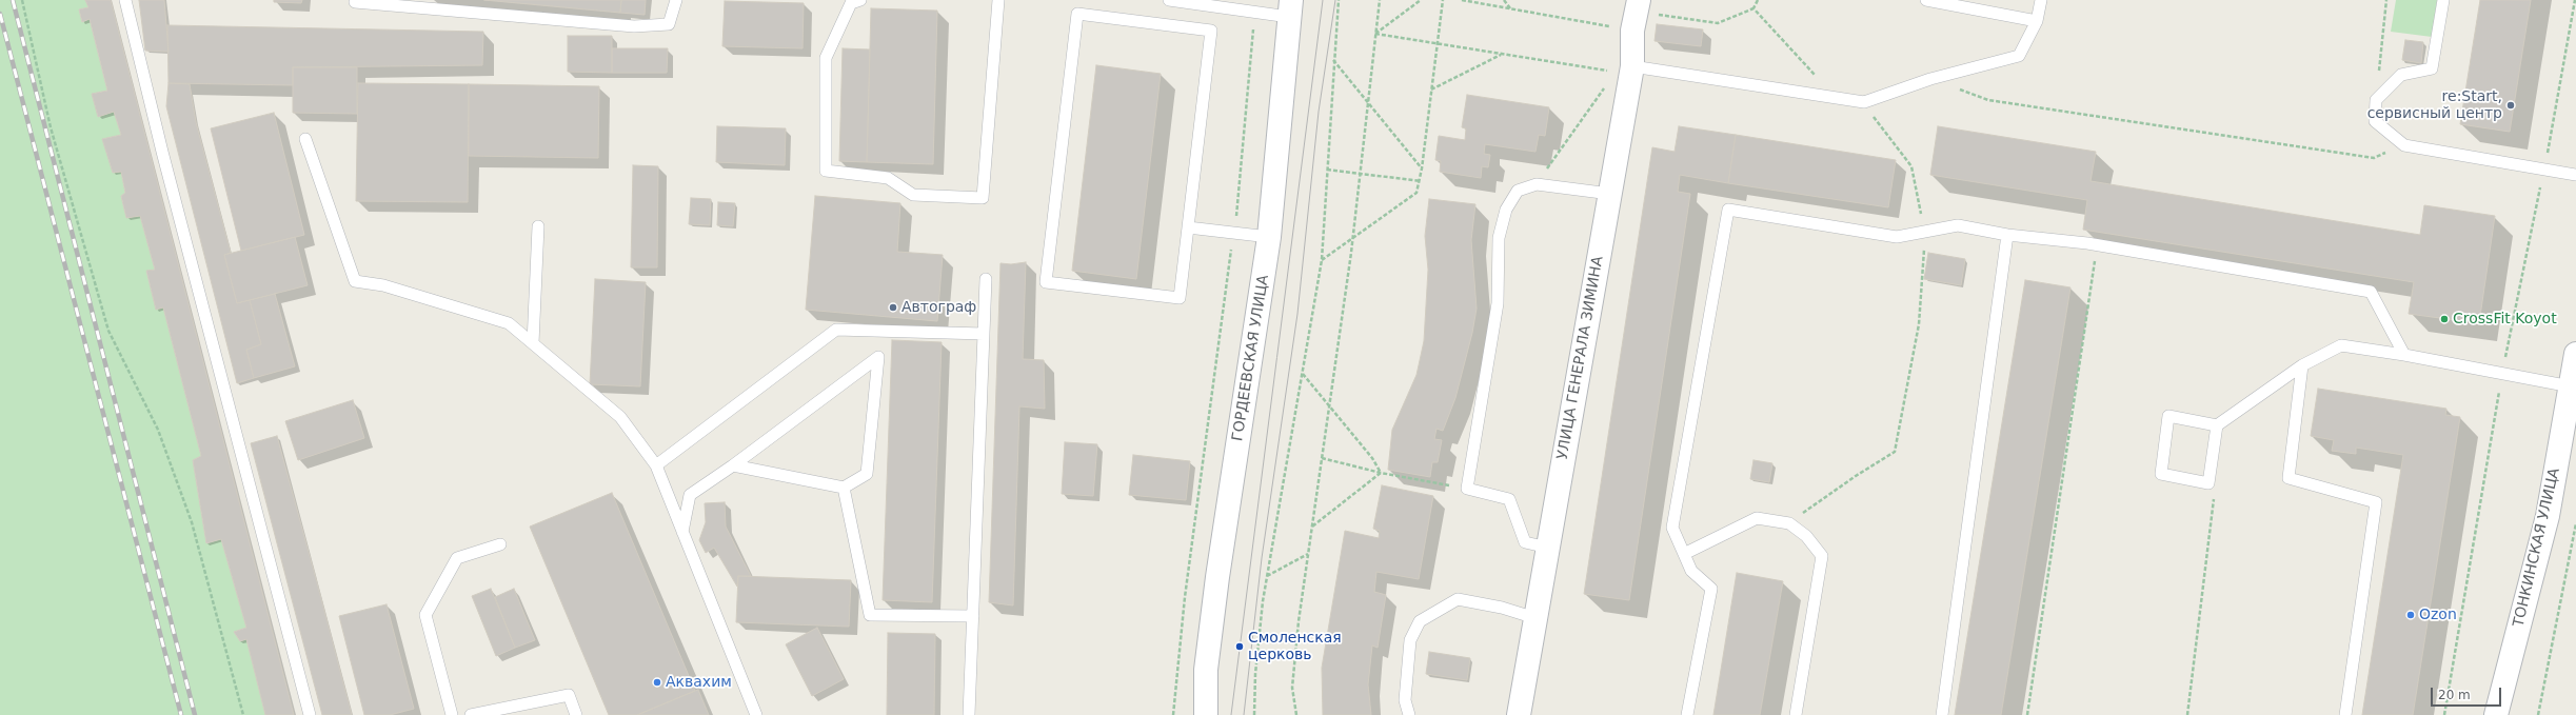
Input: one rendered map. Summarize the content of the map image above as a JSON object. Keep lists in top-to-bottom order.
{
  "streets": {
    "street": ["ГОРДЕЕВСКАЯ УЛИЦА", "УЛИЦА ГЕНЕРАЛА ЗИМИНА", "ТОНКИНСКАЯ УЛИЦА"]
  },
  "places": [
    "re:Start, сервисный центр",
    "Автограф",
    "CrossFit Koyot",
    "Ozon",
    "Смоленская церковь",
    "Аквахим"
  ],
  "scale_bar": "20 m"
}
